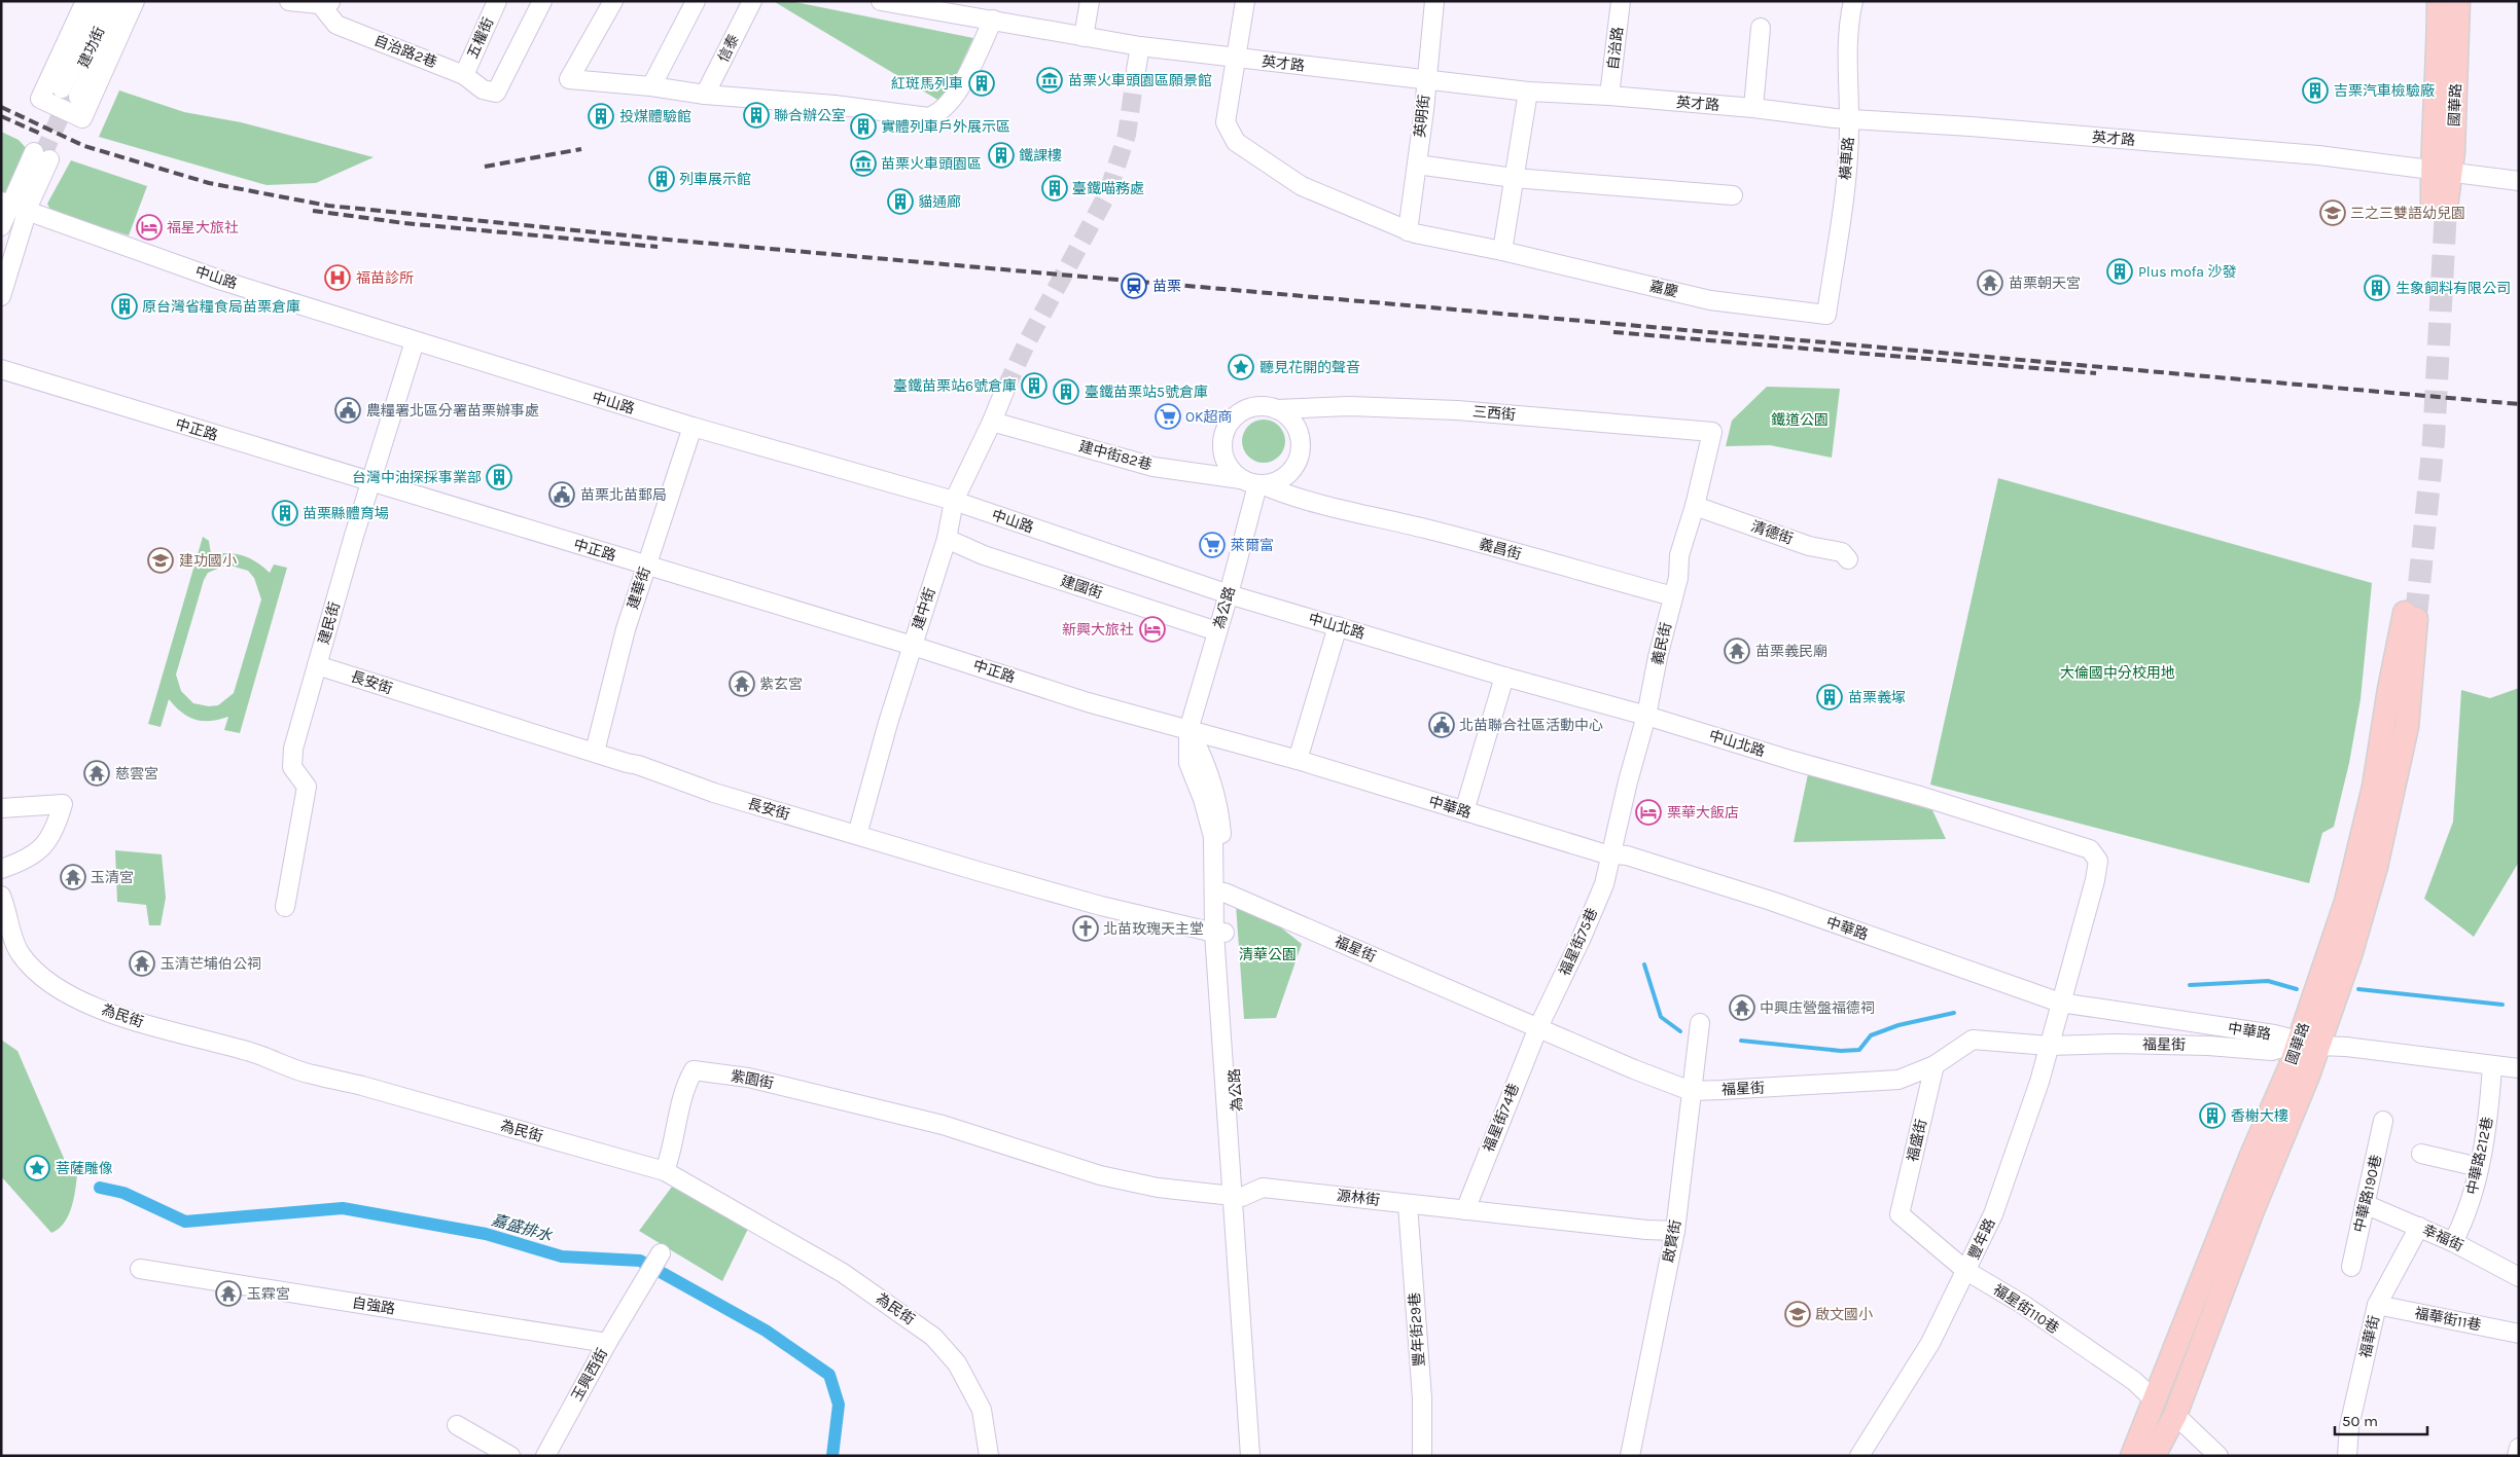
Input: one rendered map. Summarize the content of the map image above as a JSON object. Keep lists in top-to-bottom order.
{
  "streets": {
    "main road": ["國華路"],
    "street": [
      "五權街",
      "建功街",
      "信泰",
      "自治路",
      "自治路2巷",
      "英才路",
      "英明街",
      "橫車路",
      "中山路",
      "嘉慶",
      "三西街",
      "中正路",
      "建中街82巷",
      "清德街",
      "義昌街",
      "建國街",
      "建華街",
      "為公路",
      "建中街",
      "建民街",
      "中山北路",
      "義民街",
      "長安街",
      "中華路",
      "福星街75巷",
      "福星街",
      "為民街",
      "紫園街",
      "福星街74巷",
      "福盛街",
      "中華路212巷",
      "中華路190巷",
      "源林街",
      "幸福街",
      "豐年路",
      "啟賢街",
      "自強路",
      "福星街110巷",
      "福華街11巷",
      "豐年街29巷",
      "福華街",
      "玉興西街"
    ]
  },
  "crossings": [
    ["五權街", "自治路2巷"],
    ["自治路", "英才路"],
    ["英才路", "國華路"],
    ["英才路", "英明街"],
    ["英才路", "橫車路"],
    ["英才路", "嘉慶"],
    ["國華路", "中華路"],
    ["國華路", "福星街"],
    ["國華路", "福星街110巷"],
    ["英明街", "嘉慶"],
    ["橫車路", "嘉慶"],
    ["中山路", "建華街"],
    ["中山路", "為公路"],
    ["中山路", "建中街"],
    ["中山路", "建民街"],
    ["中山路", "中山北路"],
    ["三西街", "建中街82巷"],
    ["三西街", "義昌街"],
    ["三西街", "為公路"],
    ["三西街", "義民街"],
    ["中正路", "建華街"],
    ["中正路", "為公路"],
    ["中正路", "建中街"],
    ["中正路", "建民街"],
    ["中正路", "中華路"],
    ["建中街82巷", "義昌街"],
    ["建中街82巷", "為公路"],
    ["建中街82巷", "建中街"],
    ["清德街", "義民街"],
    ["義昌街", "為公路"],
    ["義昌街", "義民街"],
    ["建國街", "為公路"],
    ["建國街", "建中街"],
    ["建華街", "長安街"],
    ["為公路", "中山北路"],
    ["為公路", "長安街"],
    ["為公路", "中華路"],
    ["為公路", "福星街"],
    ["為公路", "源林街"],
    ["建中街", "長安街"],
    ["建民街", "長安街"],
    ["中山北路", "義民街"],
    ["中山北路", "中華路"],
    ["中山北路", "豐年路"],
    ["義民街", "中華路"],
    ["義民街", "福星街75巷"],
    ["中華路", "福星街75巷"],
    ["中華路", "福星街"],
    ["中華路", "中華路212巷"],
    ["中華路", "豐年路"],
    ["福星街75巷", "福星街"],
    ["福星街75巷", "福星街74巷"],
    ["福星街", "福星街74巷"],
    ["福星街", "福盛街"],
    ["福星街", "豐年路"],
    ["福星街", "啟賢街"],
    ["為民街", "紫園街"],
    ["紫園街", "源林街"],
    ["福星街74巷", "源林街"],
    ["福盛街", "福星街110巷"],
    ["中華路212巷", "幸福街"],
    ["中華路190巷", "幸福街"],
    ["源林街", "啟賢街"],
    ["源林街", "豐年街29巷"],
    ["幸福街", "福華街"],
    ["豐年路", "福星街110巷"],
    ["自強路", "玉興西街"],
    ["福華街11巷", "福華街"]
  ],
  "water": ["嘉盛排水"],
  "parks": ["鐵道公園", "大倫國中分校用地", "清華公園"],
  "places": {
    "museum": ["苗栗火車頭園區願景館", "苗栗火車頭園區"],
    "building": [
      "紅斑馬列車",
      "吉栗汽車檢驗廠",
      "聯合辦公室",
      "投煤體驗館",
      "實體列車戶外展示區",
      "鐵課樓",
      "列車展示館",
      "臺鐵喵務處",
      "貓通廊",
      "Plus mofa 沙發",
      "生象飼料有限公司",
      "原台灣省糧食局苗栗倉庫",
      "臺鐵苗栗站6號倉庫",
      "臺鐵苗栗站5號倉庫",
      "台灣中油探採事業部",
      "苗栗縣體育場",
      "苗栗義塚",
      "香榭大樓"
    ],
    "school or university": ["三之三雙語幼兒園", "建功國小", "啟文國小"],
    "hotel": ["福星大旅社", "新興大旅社", "栗華大飯店"],
    "hospital": ["福苗診所"],
    "temple": [
      "苗栗朝天宮",
      "苗栗義民廟",
      "紫玄宮",
      "慈雲宮",
      "玉清宮",
      "玉清芒埔伯公祠",
      "中興庒營盤福德祠",
      "玉霖宮"
    ],
    "station": ["苗栗"],
    "place": ["聽見花開的聲音", "菩薩雕像"],
    "public building": ["農糧署北區分署苗栗辦事處", "苗栗北苗郵局", "北苗聯合社區活動中心"],
    "supermarket": ["OK超商", "萊爾富"],
    "church": ["北苗玫瑰天主堂"]
  },
  "scale_bar": "50 m"
}
